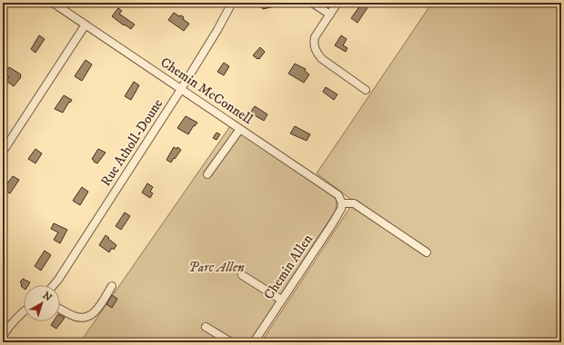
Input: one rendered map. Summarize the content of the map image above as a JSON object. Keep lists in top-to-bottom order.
{
  "streets": {
    "street": ["Chemin McConnell", "Rue Atholl-Doune", "Chemin Allen"]
  },
  "crossings": [
    ["Chemin McConnell", "Rue Atholl-Doune"],
    ["Chemin McConnell", "Chemin Allen"]
  ],
  "parks": ["Parc Allen"],
  "north": "top right"
}
